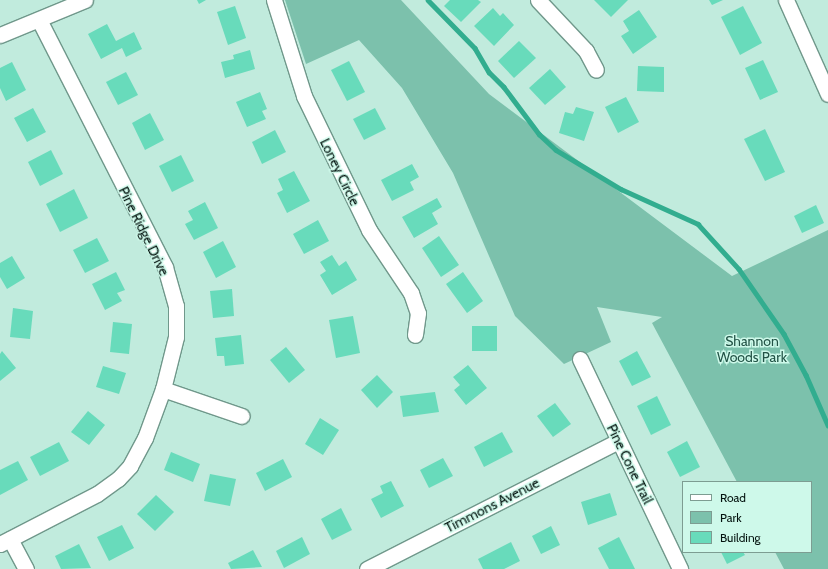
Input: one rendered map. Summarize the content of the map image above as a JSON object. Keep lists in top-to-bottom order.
{
  "streets": {
    "street": [
      "Loney Circle",
      "Pine Ridge Drive",
      "Pine Cone Trail",
      "Timmons Avenue"
    ]
  },
  "crossings": [
    ["Pine Cone Trail", "Timmons Avenue"]
  ],
  "parks": ["Shannon Woods Park"],
  "legend": ["Road", "Park", "Building"]
}
